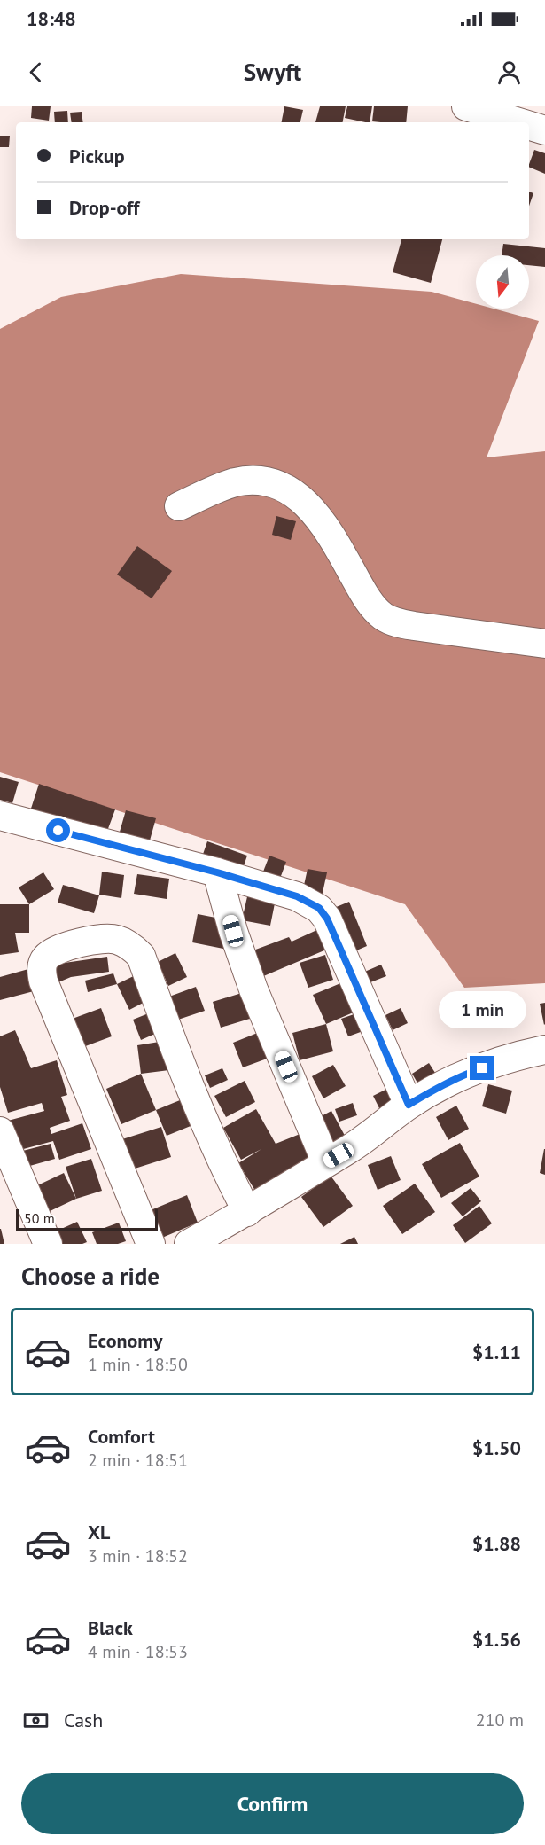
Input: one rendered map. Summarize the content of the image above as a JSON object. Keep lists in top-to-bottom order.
{
  "scale_bar": "50 m",
  "north": "bottom",
  "page": {
    "status": "18:48",
    "header": "Swyft",
    "banner": ["Pickup", "Drop-off"],
    "bubble": "1 min",
    "scale": "50 m",
    "heading": "Choose a ride",
    "list": [
      {
        "name": "Economy",
        "note": "1 min · 18:50",
        "value": "$1.11"
      },
      {
        "name": "Comfort",
        "note": "2 min · 18:51",
        "value": "$1.50"
      },
      {
        "name": "XL",
        "note": "3 min · 18:52",
        "value": "$1.88"
      },
      {
        "name": "Black",
        "note": "4 min · 18:53",
        "value": "$1.56"
      }
    ],
    "pay": ["Cash", "210 m"],
    "buttons": "Confirm"
  }
}
